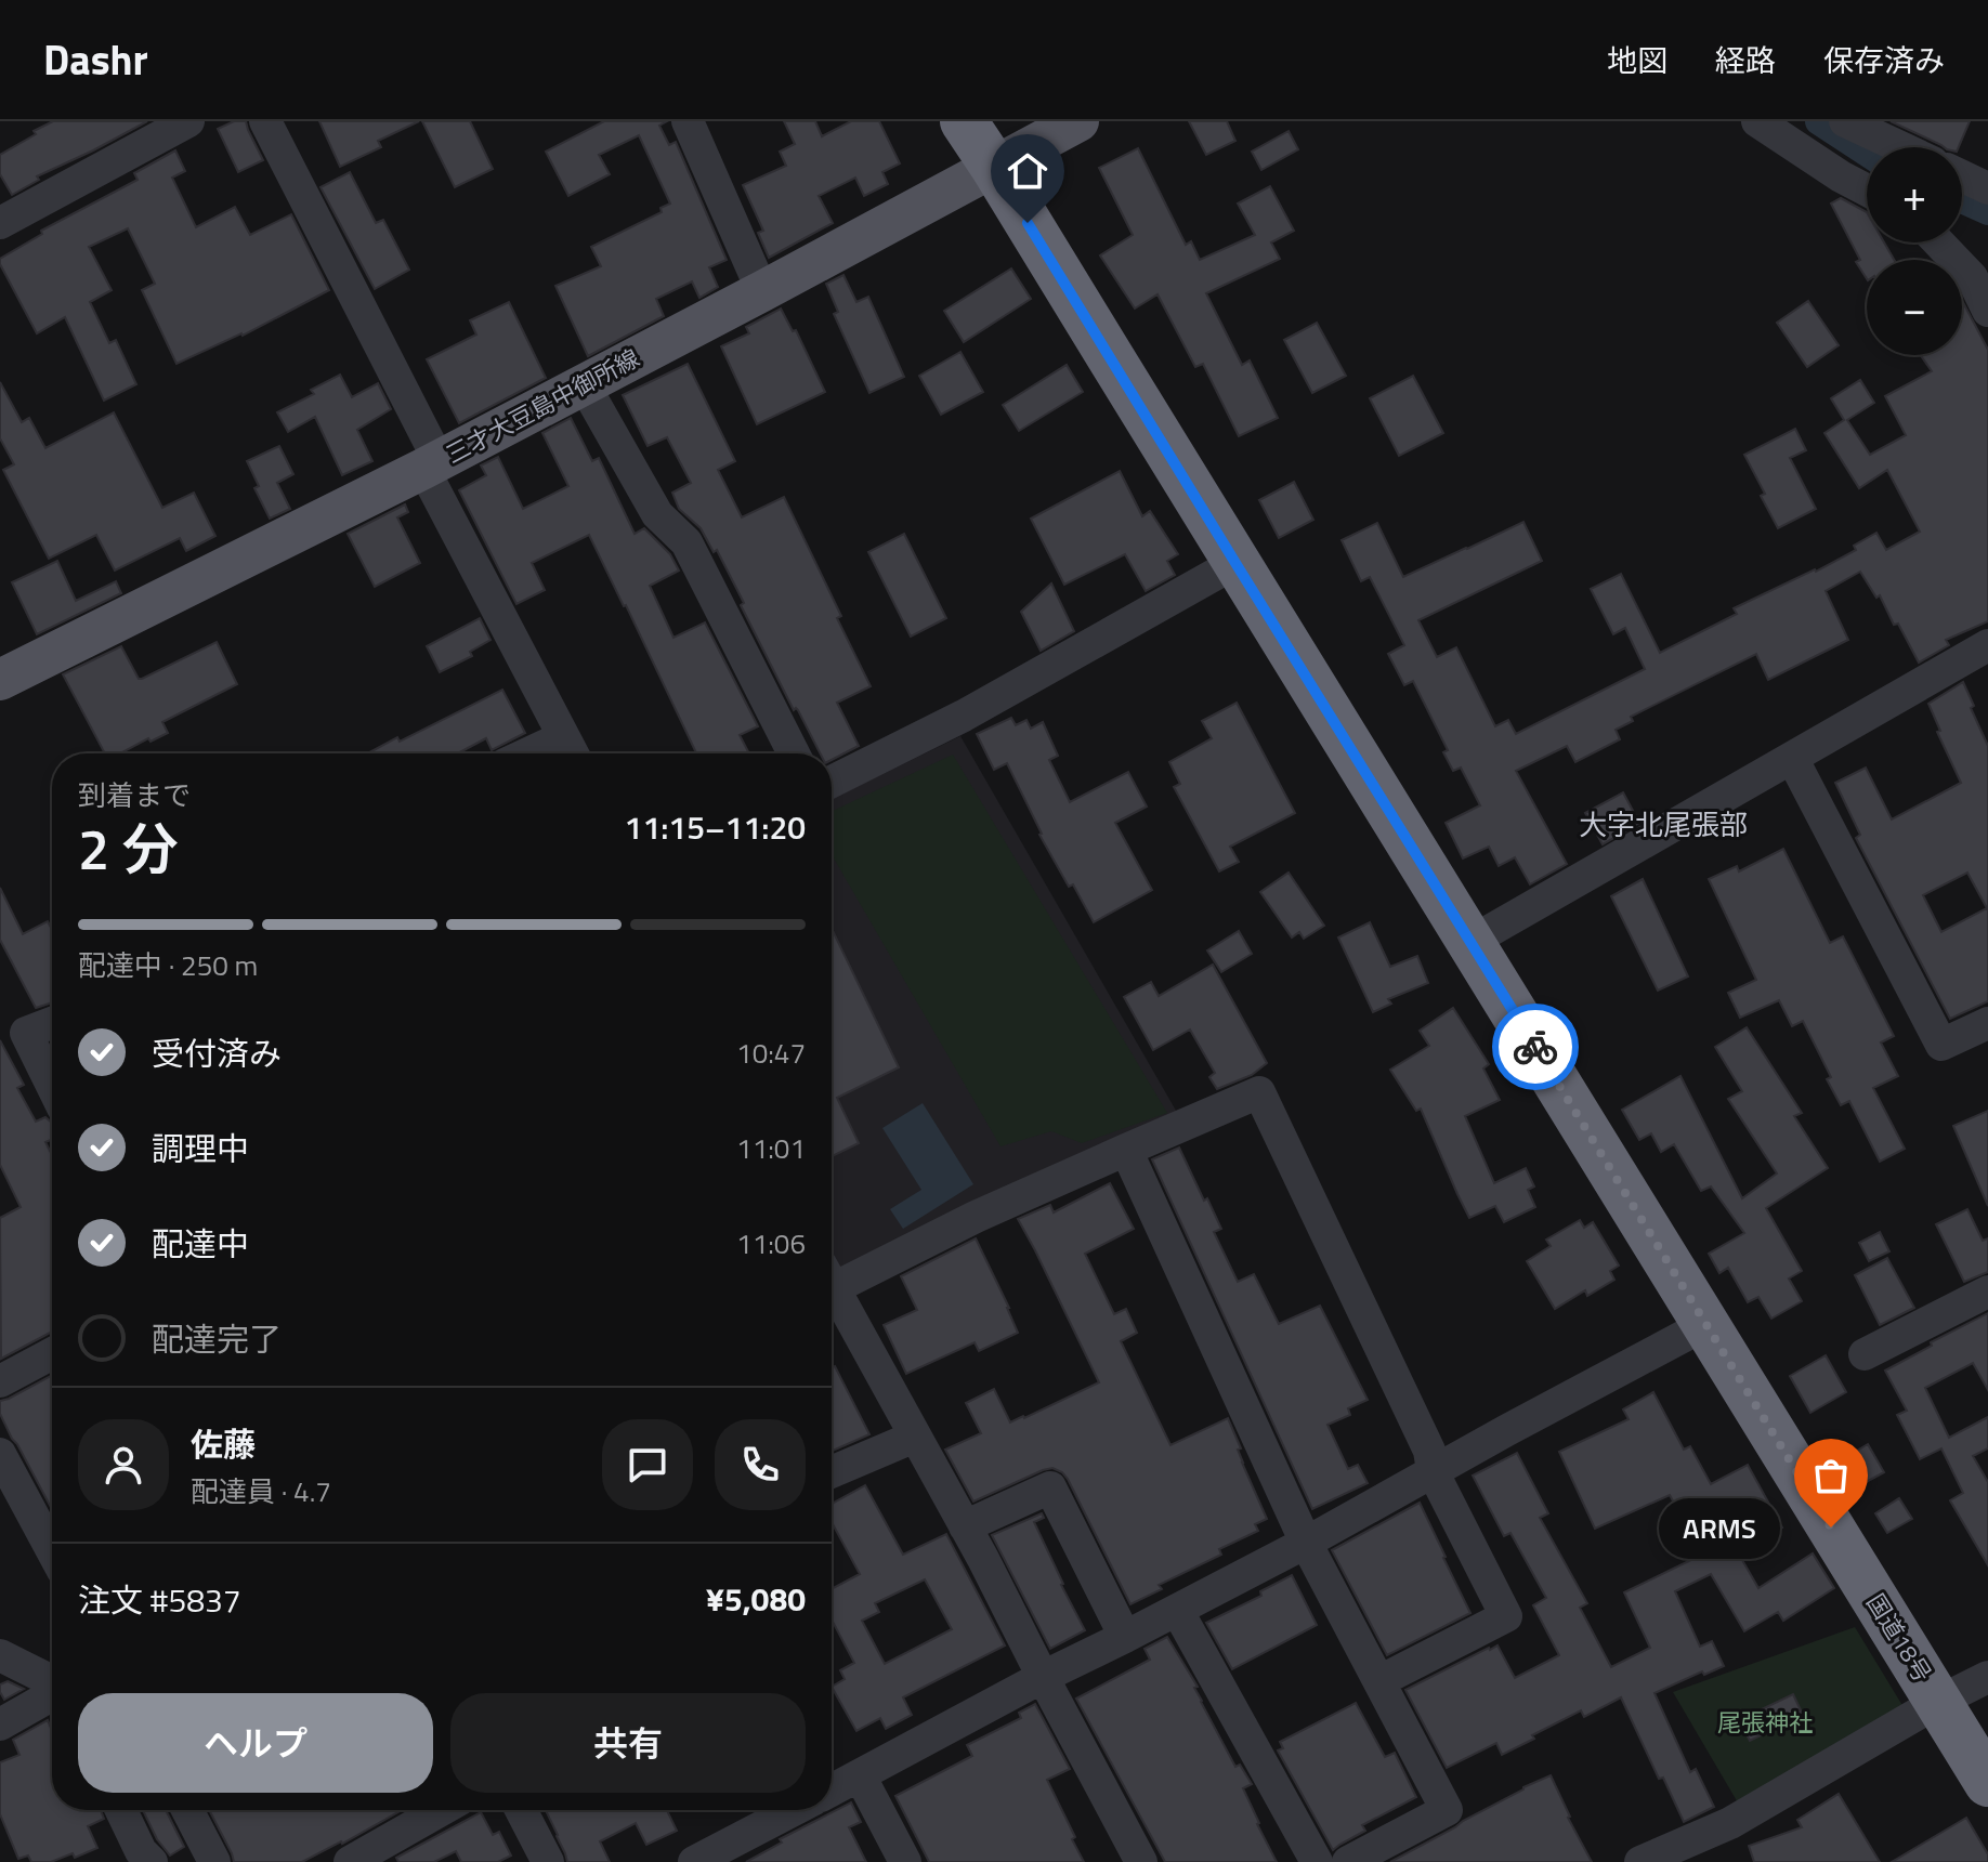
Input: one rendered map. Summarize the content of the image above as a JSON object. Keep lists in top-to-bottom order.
{
  "streets": {
    "highway": ["国道18号"],
    "main road": ["三才大豆島中御所線"]
  },
  "crossings": [
    ["三才大豆島中御所線", "国道18号"]
  ],
  "districts": ["大字北尾張部"],
  "parks": ["尾張神社"],
  "places": ["ARMS"],
  "page": {
    "header": "Dashr",
    "nav": ["地図", "経路", "保存済み"],
    "map_buttons": ["+", "−"],
    "heading": ["2 分", "到着まで", "11:15–11:20"],
    "panel": [
      "佐藤",
      "配達員 · 4.7",
      "注文 #5837",
      "¥5,080"
    ],
    "bar": "配達中 · 250 m",
    "list": [
      ["受付済み", "10:47"],
      ["調理中", "11:01"],
      ["配達中", "11:06"],
      "配達完了"
    ],
    "bubble": "ARMS",
    "buttons": ["ヘルプ", "共有"]
  }
}
